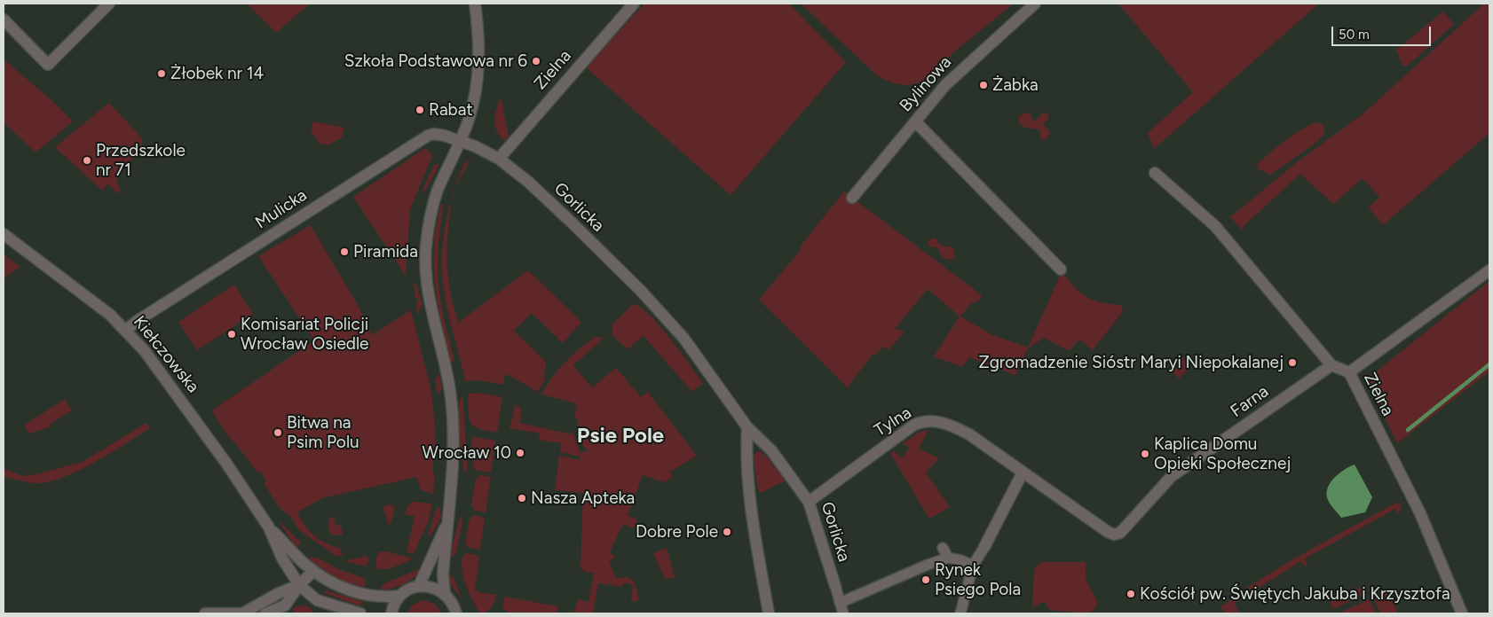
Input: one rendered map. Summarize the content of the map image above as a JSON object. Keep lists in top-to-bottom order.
{
  "streets": {
    "street": [
      "Zielna",
      "Bylinowa",
      "Gorlicka",
      "Mulicka",
      "Kiełczowska",
      "Farna",
      "Tylna"
    ]
  },
  "crossings": [
    ["Zielna", "Gorlicka"],
    ["Zielna", "Farna"],
    ["Gorlicka", "Mulicka"],
    ["Gorlicka", "Tylna"],
    ["Mulicka", "Kiełczowska"],
    ["Farna", "Tylna"]
  ],
  "districts": ["Psie Pole"],
  "places": [
    "Szkoła Podstawowa nr 6",
    "Żłobek nr 14",
    "Żabka",
    "Rabat",
    "Przedszkole nr 71",
    "Piramida",
    "Komisariat Policji Wrocław Osiedle",
    "Zgromadzenie Sióstr Maryi Niepokalanej",
    "Bitwa na Psim Polu",
    "Wrocław 10",
    "Kaplica Domu Opieki Społecznej",
    "Nasza Apteka",
    "Dobre Pole",
    "Rynek Psiego Pola",
    "Kościół pw. Świętych Jakuba i Krzysztofa"
  ],
  "scale_bar": "50 m"
}
